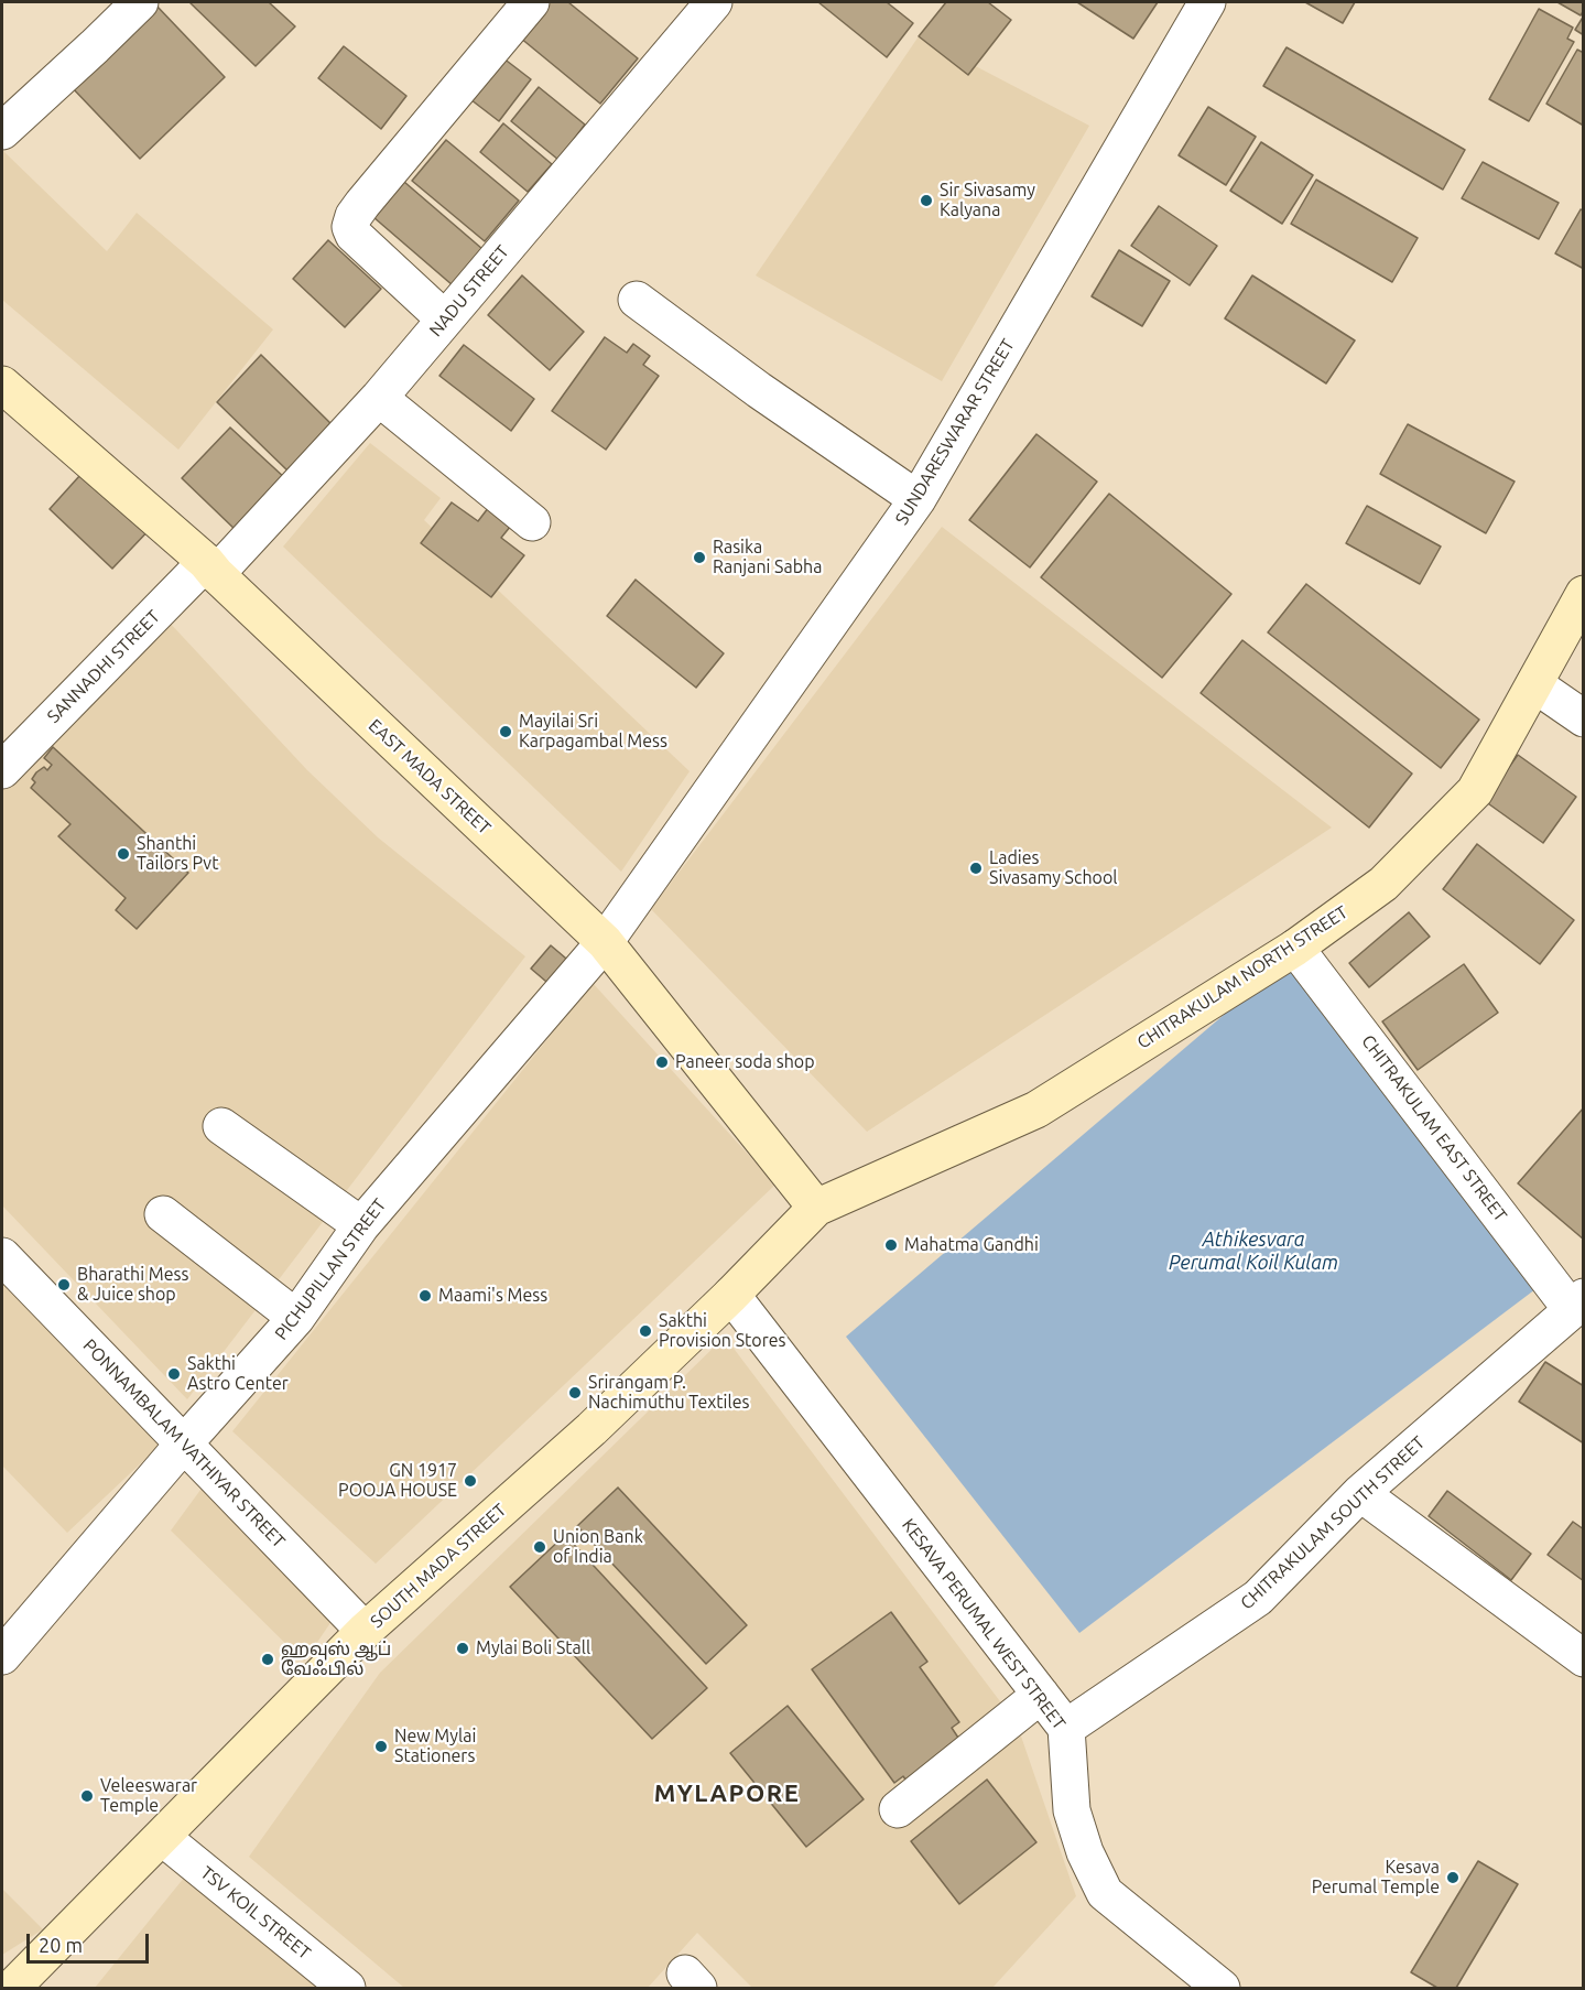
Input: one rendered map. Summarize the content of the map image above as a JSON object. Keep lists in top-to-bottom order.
{
  "streets": {
    "street": [
      "NADU STREET",
      "SUNDARESWARAR STREET",
      "SANNADHI STREET",
      "EAST MADA STREET",
      "CHITRAKULAM NORTH STREET",
      "CHITRAKULAM EAST STREET",
      "PICHUPILLAN STREET",
      "PONNAMBALAM VATHIYAR STREET",
      "CHITRAKULAM SOUTH STREET",
      "SOUTH MADA STREET",
      "KESAVA PERUMAL WEST STREET",
      "TSV KOIL STREET"
    ]
  },
  "crossings": [
    ["NADU STREET", "SANNADHI STREET"],
    ["NADU STREET", "EAST MADA STREET"],
    ["SUNDARESWARAR STREET", "EAST MADA STREET"],
    ["SUNDARESWARAR STREET", "PICHUPILLAN STREET"],
    ["SANNADHI STREET", "EAST MADA STREET"],
    ["EAST MADA STREET", "CHITRAKULAM NORTH STREET"],
    ["EAST MADA STREET", "PICHUPILLAN STREET"],
    ["EAST MADA STREET", "SOUTH MADA STREET"],
    ["CHITRAKULAM NORTH STREET", "CHITRAKULAM EAST STREET"],
    ["CHITRAKULAM NORTH STREET", "SOUTH MADA STREET"],
    ["CHITRAKULAM EAST STREET", "CHITRAKULAM SOUTH STREET"],
    ["PICHUPILLAN STREET", "PONNAMBALAM VATHIYAR STREET"],
    ["PONNAMBALAM VATHIYAR STREET", "SOUTH MADA STREET"],
    ["CHITRAKULAM SOUTH STREET", "KESAVA PERUMAL WEST STREET"],
    ["SOUTH MADA STREET", "KESAVA PERUMAL WEST STREET"],
    ["SOUTH MADA STREET", "TSV KOIL STREET"]
  ],
  "districts": ["MYLAPORE"],
  "water": ["Athikesvara Perumal Koil Kulam"],
  "places": [
    "Sir Sivasamy Kalyana",
    "Rasika Ranjani Sabha",
    "Mayilai Sri Karpagambal Mess",
    "Shanthi Tailors Pvt",
    "Ladies Sivasamy School",
    "Paneer soda shop",
    "Mahatma Gandhi",
    "Bharathi Mess & Juice shop",
    "Maami's Mess",
    "Sakthi Provision Stores",
    "Sakthi Astro Center",
    "Srirangam P. Nachimuthu Textiles",
    "GN 1917 POOJA HOUSE",
    "Union Bank of India",
    "Mylai Boli Stall",
    "ஹவுஸ் ஆப் வேஃபில்",
    "New Mylai Stationers",
    "Veleeswarar Temple",
    "Kesava Perumal Temple"
  ],
  "scale_bar": "20 m"
}
